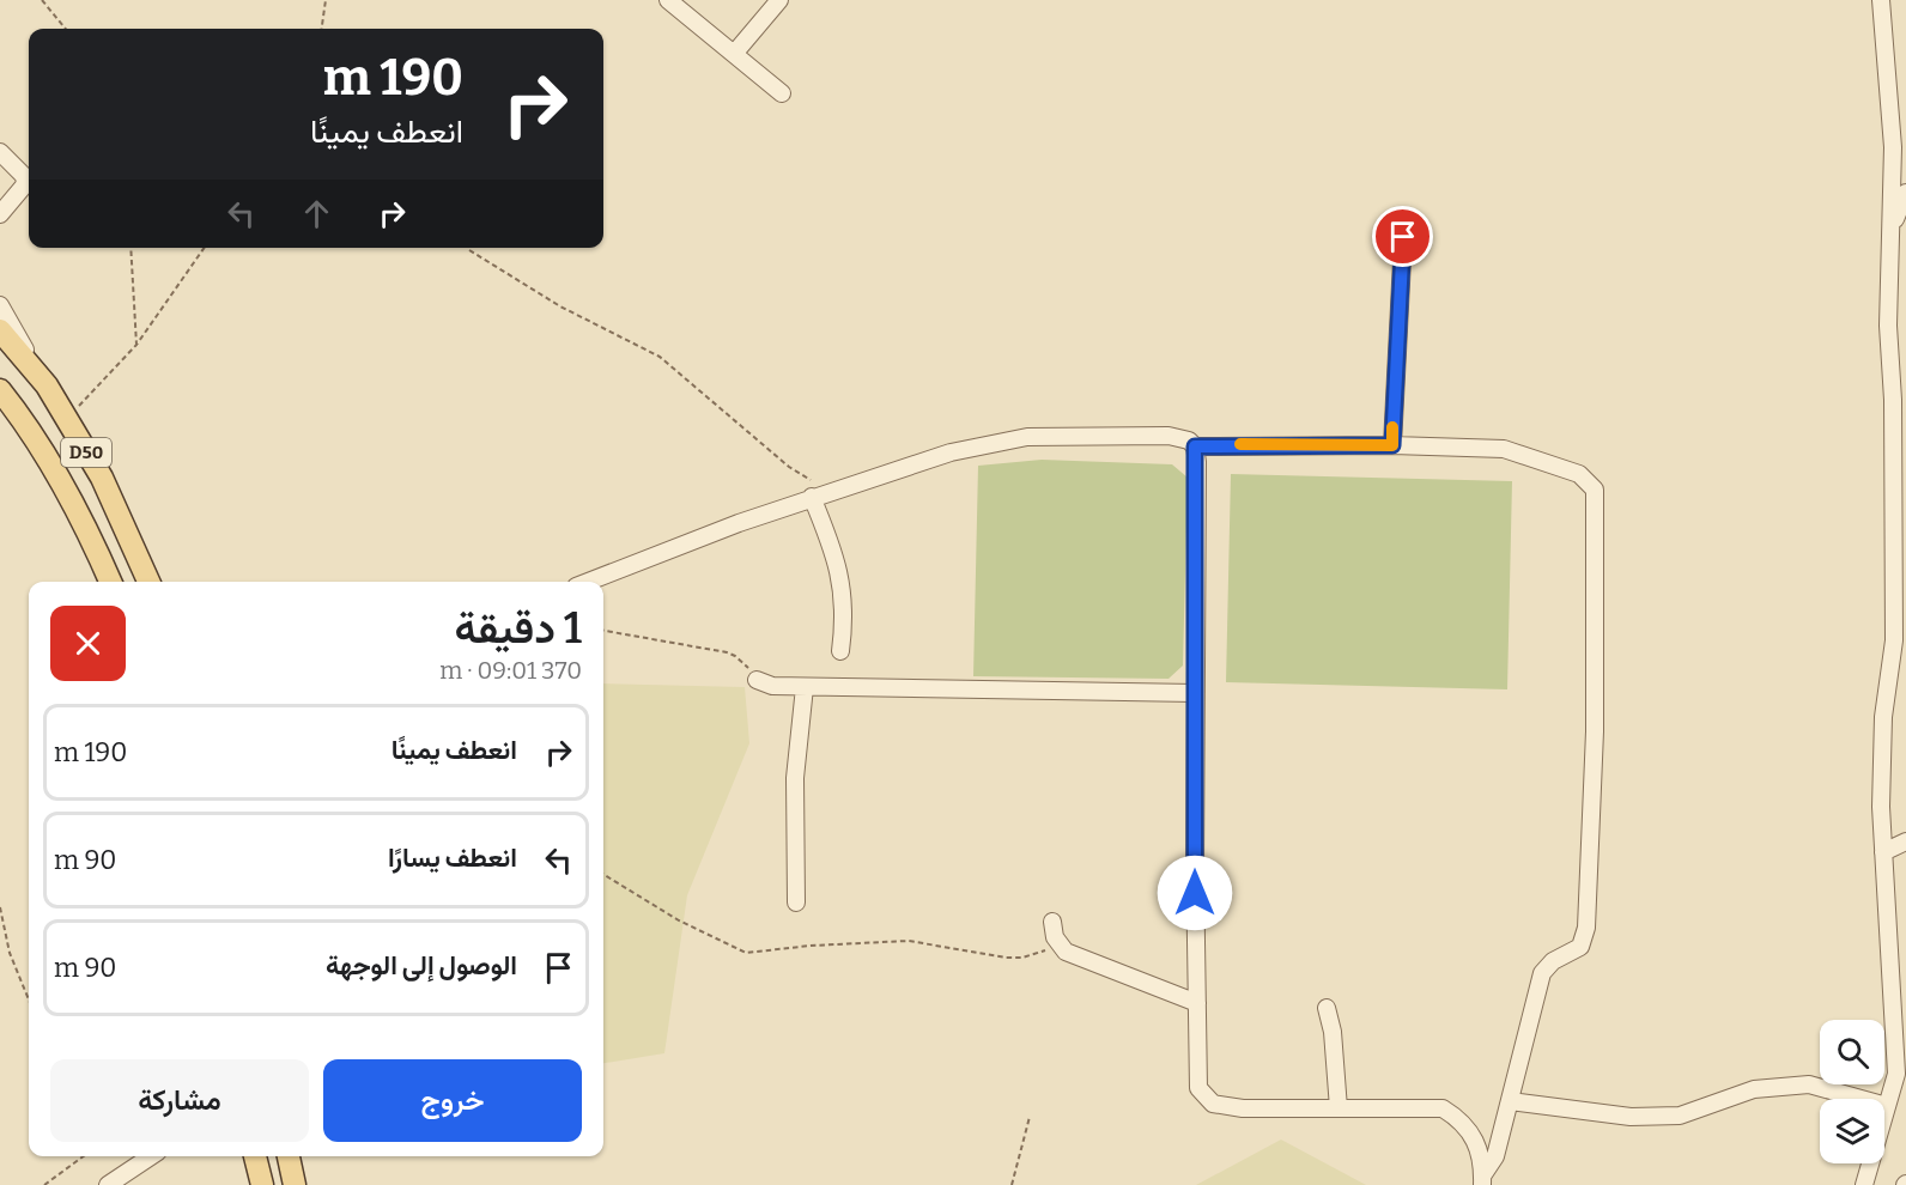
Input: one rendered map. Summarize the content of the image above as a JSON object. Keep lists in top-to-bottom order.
{
  "streets": {
    "main road": ["D50"]
  },
  "page": {
    "turn": ["190 m", "انعطف يمينًا"],
    "heading": ["1 دقيقة", "370 m · 09:01"],
    "list": [
      {
        "name": "انعطف يمينًا",
        "value": "190 m"
      },
      {
        "name": "انعطف يسارًا",
        "value": "90 m"
      },
      {
        "name": "الوصول إلى الوجهة",
        "value": "90 m"
      }
    ],
    "buttons": ["خروج", "مشاركة"]
  }
}
